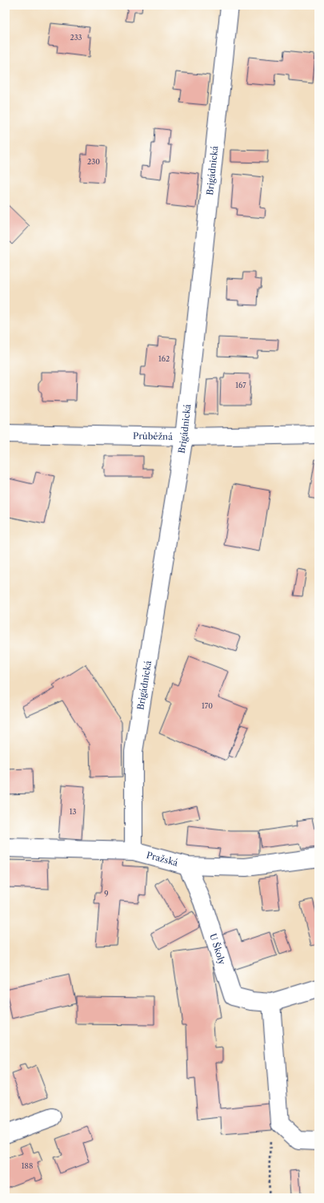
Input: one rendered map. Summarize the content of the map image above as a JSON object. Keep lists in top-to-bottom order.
{
  "streets": {
    "street": [
      "Brigádnická",
      "Průběžná",
      "Pražská",
      "U Školy"
    ]
  },
  "crossings": [
    ["Brigádnická", "Průběžná"],
    ["Brigádnická", "Pražská"],
    ["Pražská", "U Školy"]
  ],
  "house_numbers": [
    "233",
    "230",
    "162",
    "167",
    "170",
    "13",
    "9",
    "188"
  ]
}
